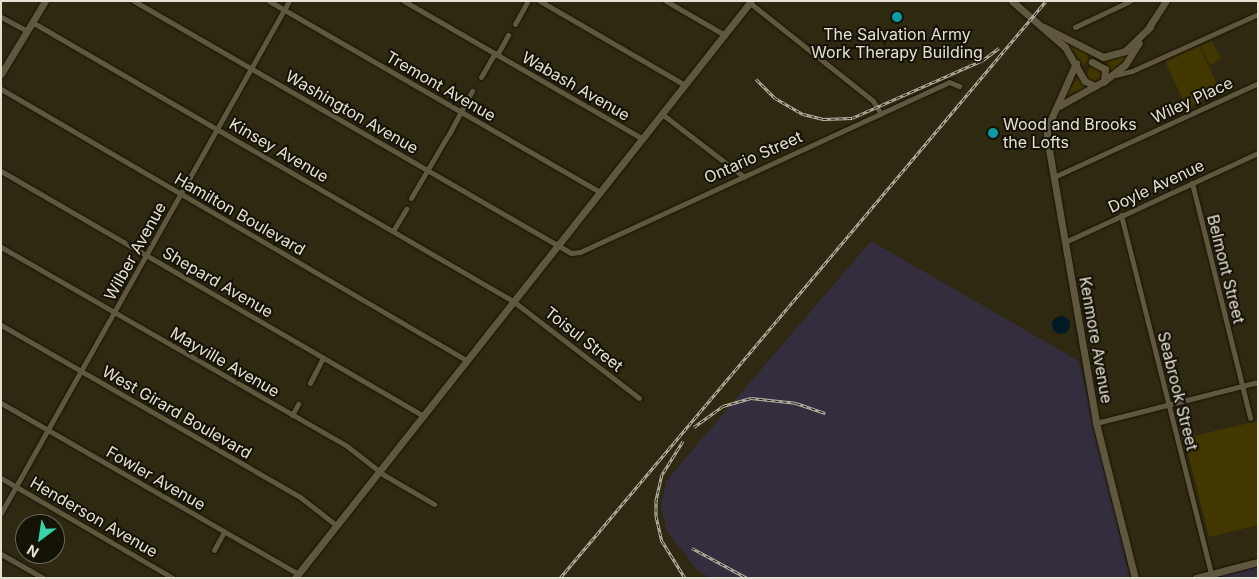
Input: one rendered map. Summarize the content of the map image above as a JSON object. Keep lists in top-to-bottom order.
{
  "streets": {
    "street": [
      "Tremont Avenue",
      "Wabash Avenue",
      "Wiley Place",
      "Washington Avenue",
      "Kinsey Avenue",
      "Ontario Street",
      "Doyle Avenue",
      "Hamilton Boulevard",
      "Wilber Avenue",
      "Belmont Street",
      "Shepard Avenue",
      "Toisul Street",
      "Kenmore Avenue",
      "Mayville Avenue",
      "Seabrook Street",
      "West Girard Boulevard",
      "Fowler Avenue",
      "Henderson Avenue"
    ]
  },
  "crossings": [
    ["Tremont Avenue", "Wilber Avenue"],
    ["Wiley Place", "Kenmore Avenue"],
    ["Washington Avenue", "Ontario Street"],
    ["Washington Avenue", "Wilber Avenue"],
    ["Kinsey Avenue", "Wilber Avenue"],
    ["Kinsey Avenue", "Toisul Street"],
    ["Doyle Avenue", "Belmont Street"],
    ["Doyle Avenue", "Kenmore Avenue"],
    ["Doyle Avenue", "Seabrook Street"],
    ["Hamilton Boulevard", "Wilber Avenue"],
    ["Wilber Avenue", "Shepard Avenue"],
    ["Wilber Avenue", "Mayville Avenue"],
    ["Wilber Avenue", "West Girard Boulevard"],
    ["Wilber Avenue", "Fowler Avenue"],
    ["Wilber Avenue", "Henderson Avenue"]
  ],
  "places": ["The Salvation Army Work Therapy Building", "Wood and Brooks the Lofts"],
  "north": "bottom left"
}
